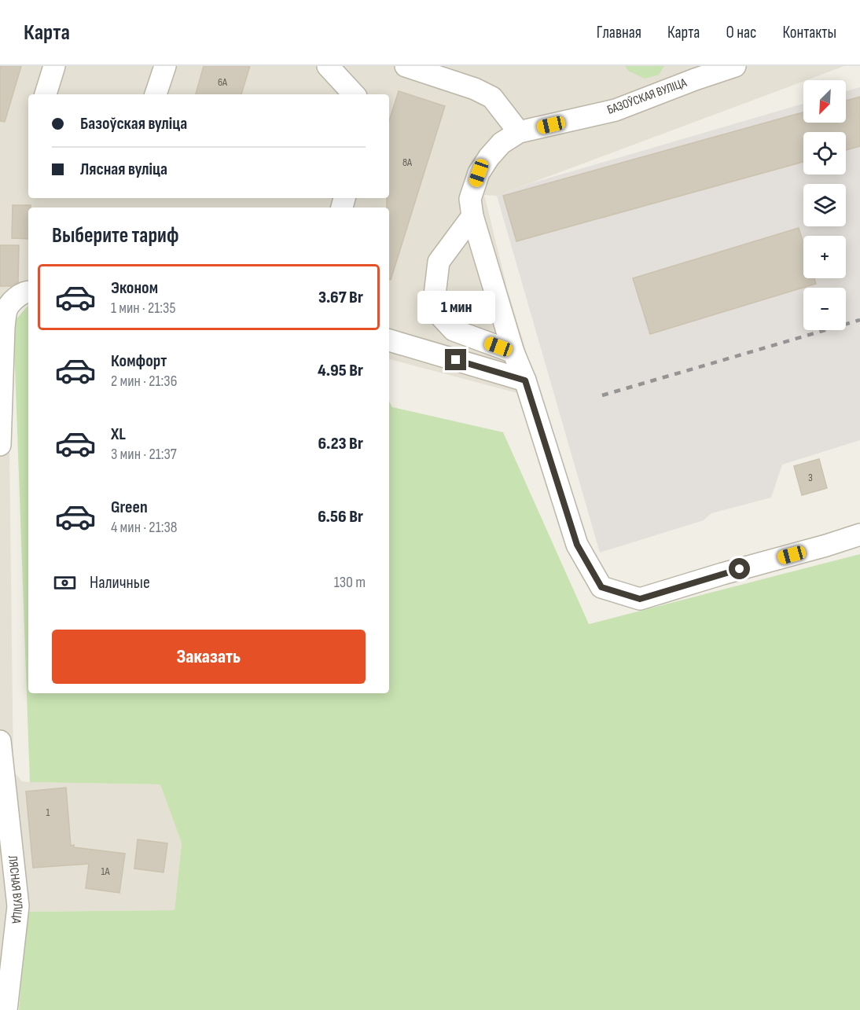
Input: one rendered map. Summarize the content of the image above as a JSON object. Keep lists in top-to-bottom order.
{
  "streets": {
    "street": ["БАЗОЎСКАЯ ВУЛІЦА", "ЛЯСНАЯ ВУЛІЦА"]
  },
  "house_numbers": [
    "6А",
    "8А",
    "3",
    "1",
    "1А"
  ],
  "north": "bottom left",
  "page": {
    "header": "Карта",
    "nav": [
      "Главная",
      "Карта",
      "О нас",
      "Контакты"
    ],
    "map_buttons": ["+", "−"],
    "banner": ["Базоўская вуліца", "Лясная вуліца"],
    "heading": "Выберите тариф",
    "list": [
      {
        "name": "Эконом",
        "note": "1 мин · 21:35",
        "value": "3.67 Br"
      },
      {
        "name": "Комфорт",
        "note": "2 мин · 21:36",
        "value": "4.95 Br"
      },
      {
        "name": "XL",
        "note": "3 мин · 21:37",
        "value": "6.23 Br"
      },
      {
        "name": "Green",
        "note": "4 мин · 21:38",
        "value": "6.56 Br"
      }
    ],
    "bubble": "1 мин",
    "pay": ["Наличные", "130 m"],
    "buttons": "Заказать"
  }
}
